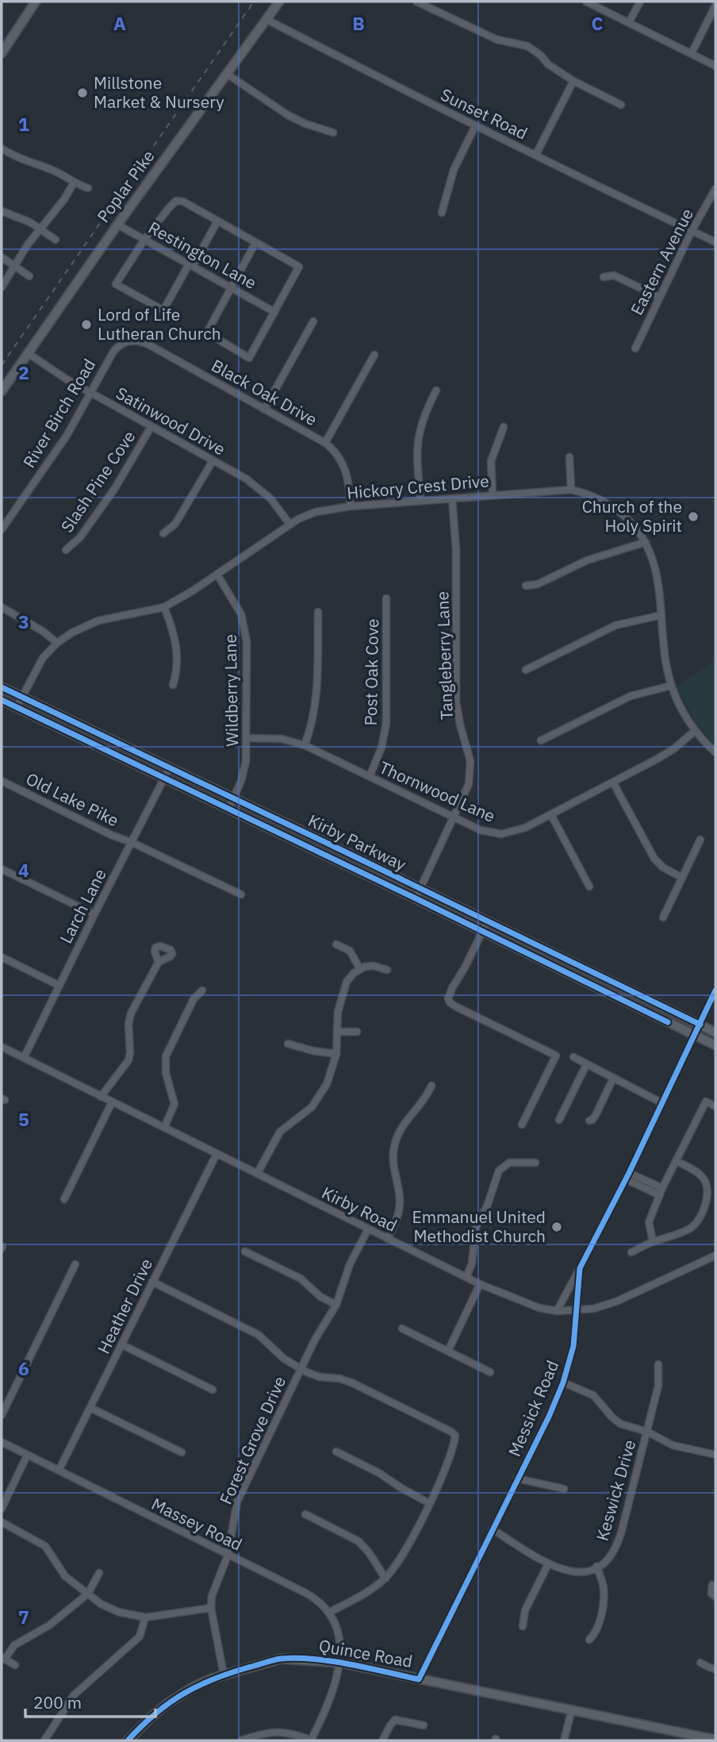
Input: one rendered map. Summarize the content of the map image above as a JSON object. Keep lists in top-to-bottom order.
{
  "streets": {
    "main road": ["Poplar Pike", "Kirby Parkway", "Quince Road"],
    "street": [
      "Sunset Road",
      "Restington Lane",
      "Eastern Avenue",
      "Black Oak Drive",
      "River Birch Road",
      "Satinwood Drive",
      "Slash Pine Cove",
      "Hickory Crest Drive",
      "Tangleberry Lane",
      "Post Oak Cove",
      "Wildberry Lane",
      "Thornwood Lane",
      "Old Lake Pike",
      "Larch Lane",
      "Kirby Road",
      "Heather Drive",
      "Messick Road",
      "Forest Grove Drive",
      "Keswick Drive",
      "Massey Road"
    ]
  },
  "crossings": [
    ["Sunset Road", "Poplar Pike"],
    ["Sunset Road", "Eastern Avenue"],
    ["Poplar Pike", "Restington Lane"],
    ["Poplar Pike", "Satinwood Drive"],
    ["Black Oak Drive", "River Birch Road"],
    ["Black Oak Drive", "Hickory Crest Drive"],
    ["River Birch Road", "Satinwood Drive"],
    ["Satinwood Drive", "Slash Pine Cove"],
    ["Satinwood Drive", "Hickory Crest Drive"],
    ["Hickory Crest Drive", "Tangleberry Lane"],
    ["Hickory Crest Drive", "Wildberry Lane"],
    ["Hickory Crest Drive", "Thornwood Lane"],
    ["Hickory Crest Drive", "Kirby Parkway"],
    ["Tangleberry Lane", "Thornwood Lane"],
    ["Tangleberry Lane", "Kirby Parkway"],
    ["Post Oak Cove", "Thornwood Lane"],
    ["Wildberry Lane", "Thornwood Lane"],
    ["Wildberry Lane", "Kirby Parkway"],
    ["Old Lake Pike", "Larch Lane"],
    ["Kirby Parkway", "Larch Lane"],
    ["Kirby Parkway", "Messick Road"],
    ["Larch Lane", "Kirby Road"],
    ["Kirby Road", "Heather Drive"],
    ["Kirby Road", "Messick Road"],
    ["Kirby Road", "Forest Grove Drive"],
    ["Heather Drive", "Massey Road"],
    ["Messick Road", "Quince Road"],
    ["Forest Grove Drive", "Massey Road"],
    ["Forest Grove Drive", "Quince Road"],
    ["Massey Road", "Quince Road"]
  ],
  "places": [
    "Millstone Market & Nursery",
    "Lord of Life Lutheran Church",
    "Church of the Holy Spirit",
    "Emmanuel United Methodist Church"
  ],
  "scale_bar": "200 m",
  "grid": {
    "columns": ["A", "B", "C"],
    "rows": [
      "1",
      "2",
      "3",
      "4",
      "5",
      "6",
      "7"
    ]
  }
}
